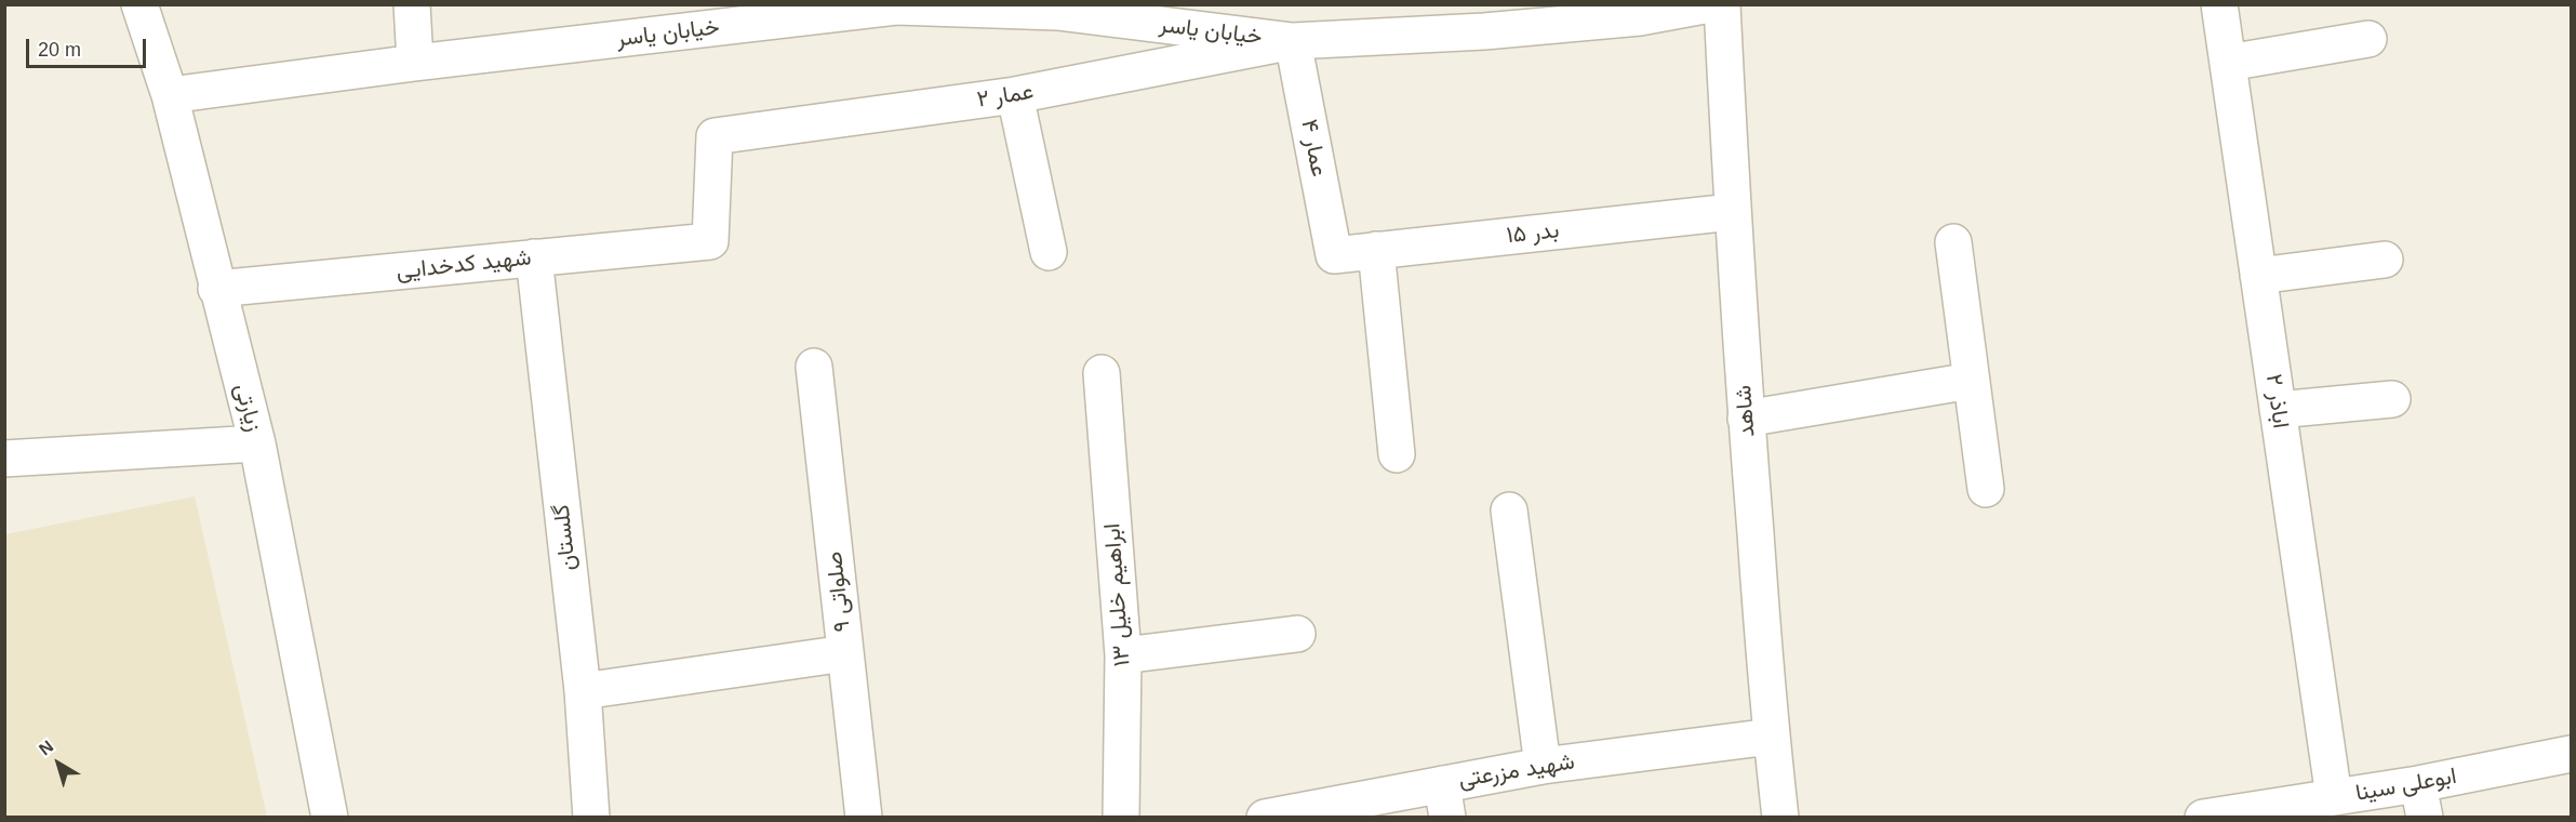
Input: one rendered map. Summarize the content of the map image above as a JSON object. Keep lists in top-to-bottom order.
{
  "streets": {
    "street": [
      "خیابان یاسر",
      "عمار ۲",
      "عمار ۴",
      "بدر ۱۵",
      "شهید کدخدایی",
      "اباذر ۲",
      "زیارتی",
      "شاهد",
      "گلستان",
      "صلواتی ۹",
      "ابراهیم خلیل ۱۳",
      "شهید مزرعتی",
      "ابوعلی سینا"
    ]
  },
  "crossings": [
    ["خیابان یاسر", "عمار ۲"],
    ["خیابان یاسر", "عمار ۴"],
    ["خیابان یاسر", "زیارتی"],
    ["عمار ۲", "عمار ۴"],
    ["عمار ۲", "شهید کدخدایی"],
    ["عمار ۴", "بدر ۱۵"],
    ["بدر ۱۵", "شاهد"],
    ["شهید کدخدایی", "زیارتی"],
    ["شهید کدخدایی", "گلستان"],
    ["اباذر ۲", "ابوعلی سینا"],
    ["شاهد", "شهید مزرعتی"]
  ],
  "scale_bar": "20 m",
  "north": "top left"
}
